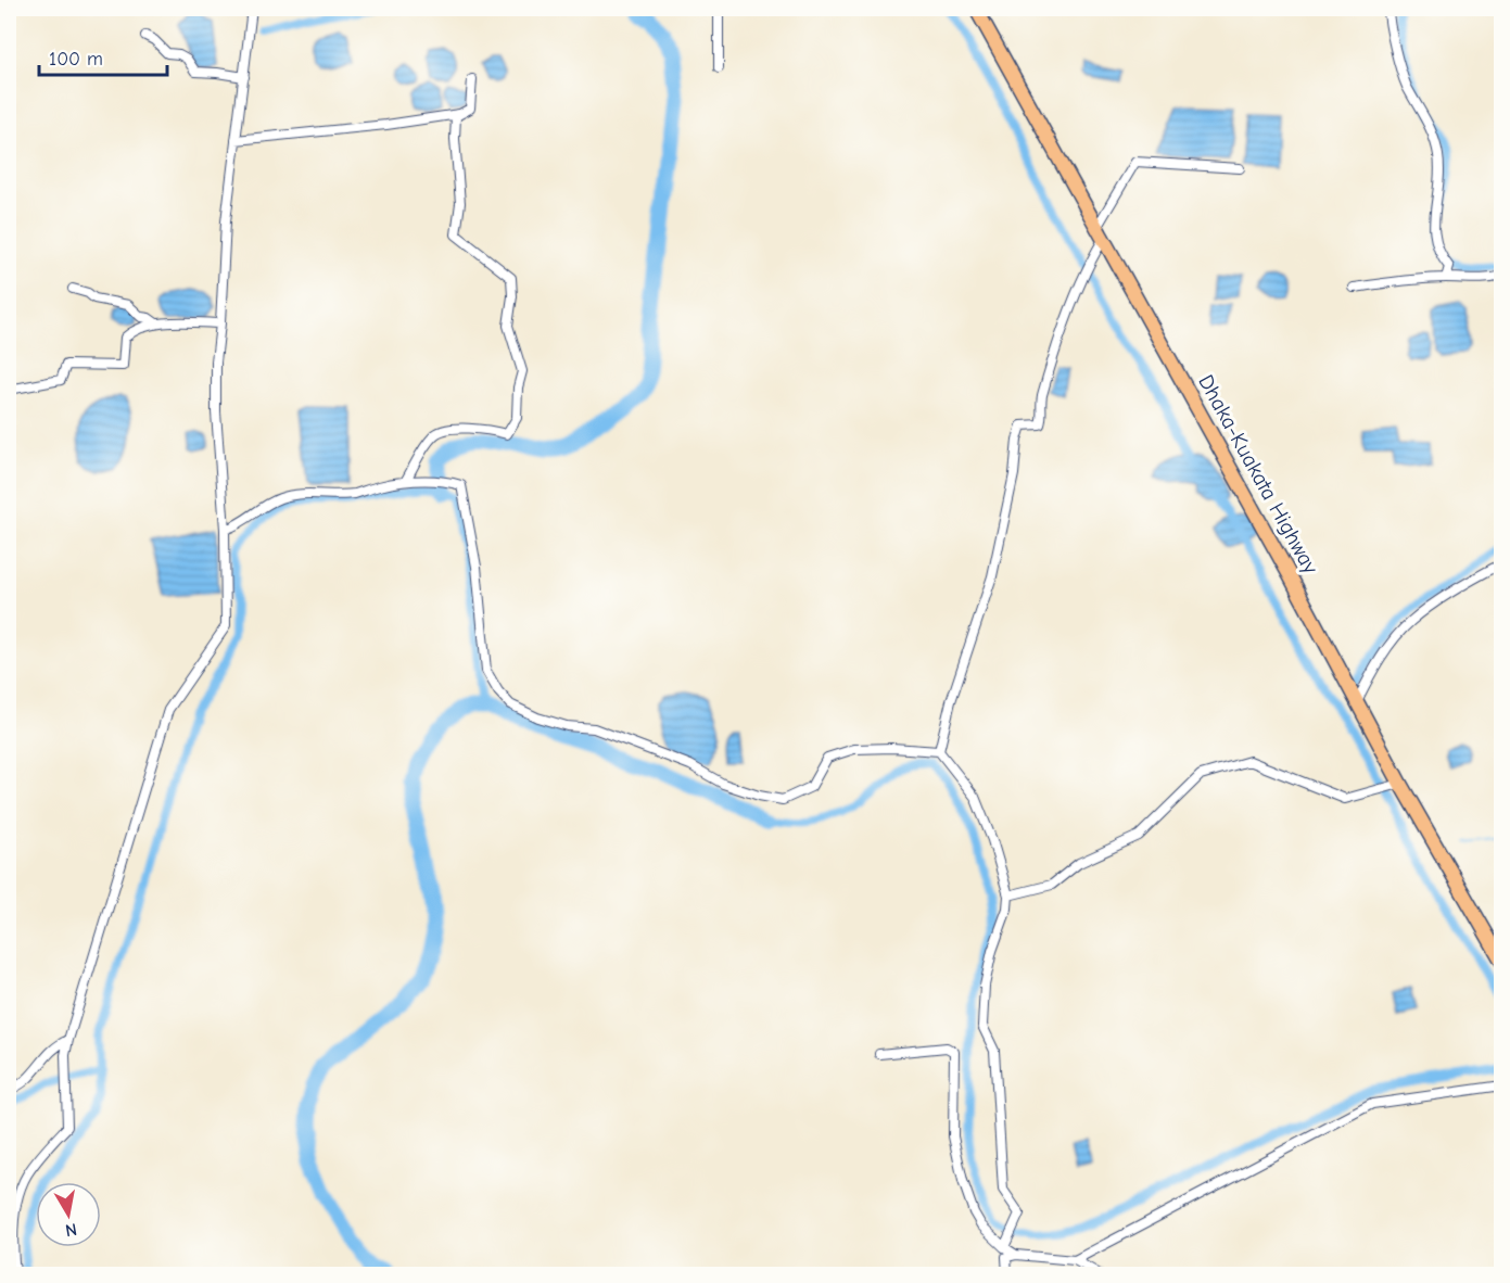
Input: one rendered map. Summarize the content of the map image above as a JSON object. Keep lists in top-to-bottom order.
{
  "streets": {
    "main road": ["Dhaka-Kuakata Highway"]
  },
  "scale_bar": "100 m",
  "north": "bottom"
}
